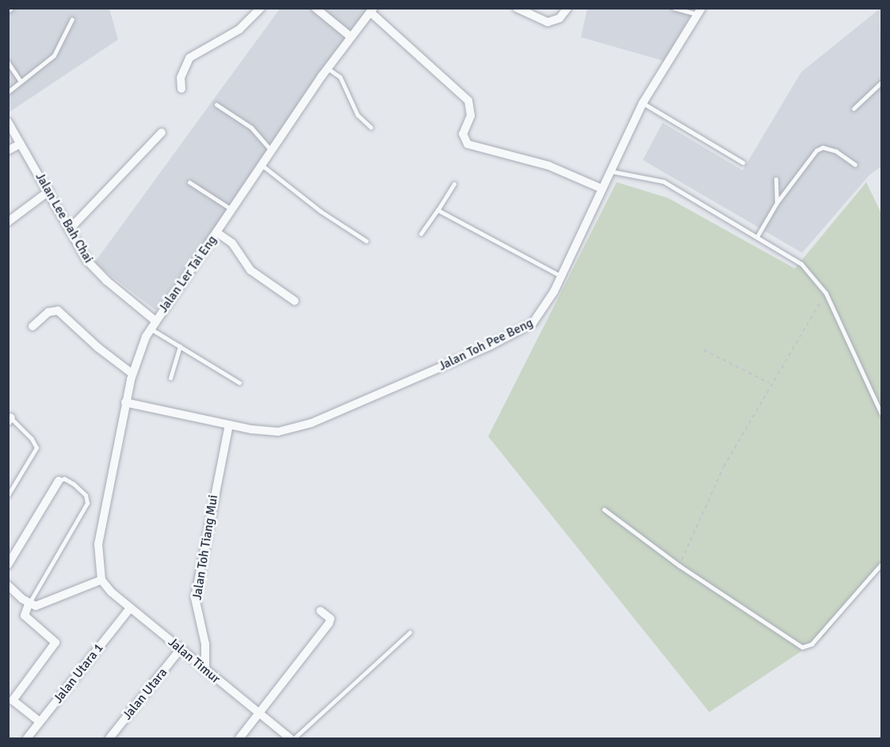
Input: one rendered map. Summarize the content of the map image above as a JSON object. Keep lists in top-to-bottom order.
{
  "streets": {
    "street": [
      "Jalan Lee Bah Chai",
      "Jalan Ler Tai Eng",
      "Jalan Toh Pee Beng",
      "Jalan Toh Tiang Mui",
      "Jalan Timur",
      "Jalan Utara 1",
      "Jalan Utara"
    ]
  },
  "crossings": [
    ["Jalan Lee Bah Chai", "Jalan Ler Tai Eng"],
    ["Jalan Ler Tai Eng", "Jalan Toh Pee Beng"],
    ["Jalan Ler Tai Eng", "Jalan Timur"],
    ["Jalan Toh Pee Beng", "Jalan Toh Tiang Mui"],
    ["Jalan Toh Tiang Mui", "Jalan Timur"],
    ["Jalan Timur", "Jalan Utara 1"],
    ["Jalan Timur", "Jalan Utara"]
  ]
}
